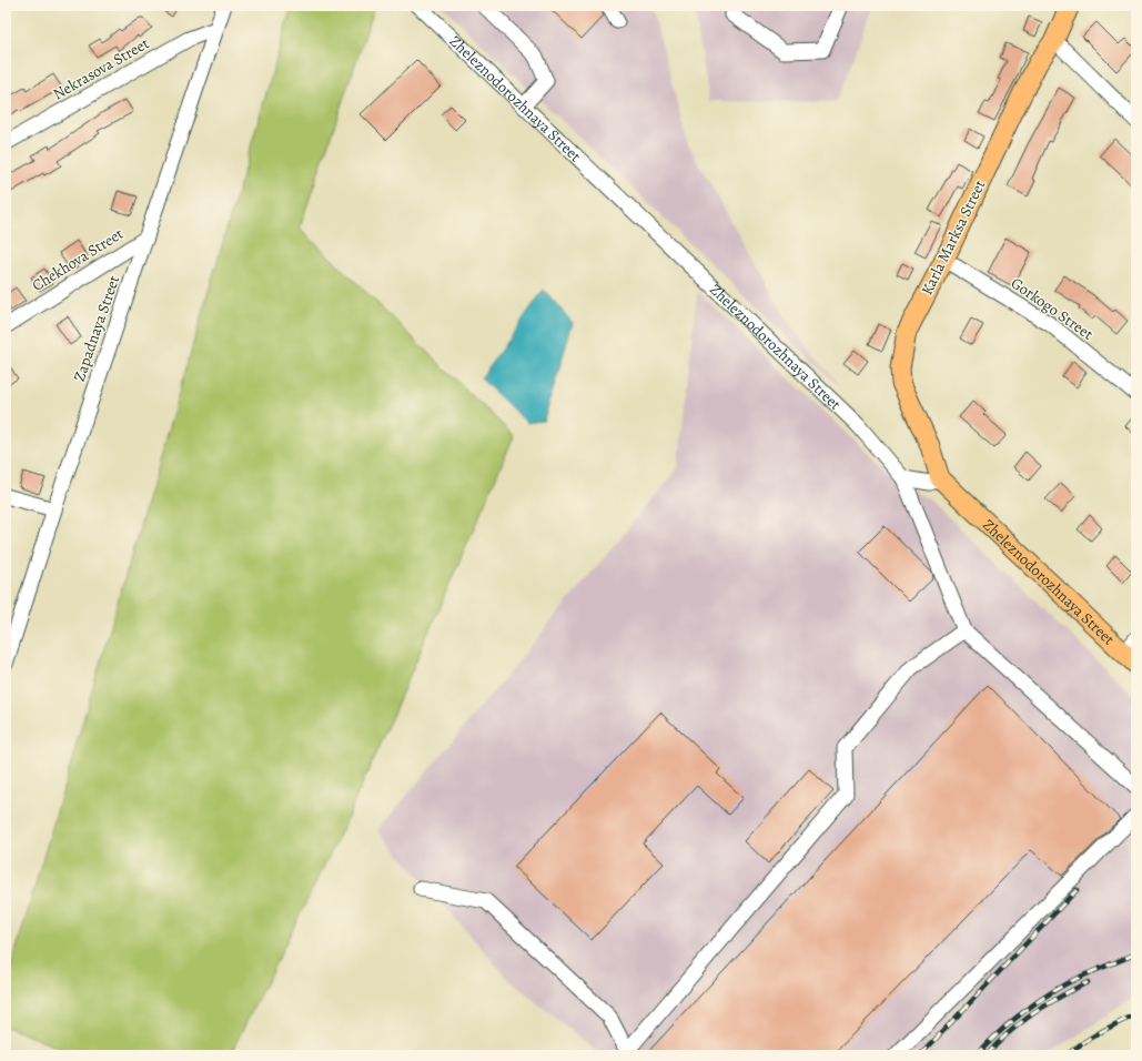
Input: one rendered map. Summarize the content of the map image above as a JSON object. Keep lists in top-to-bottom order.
{
  "streets": {
    "main road": ["Zheleznodorozhnaya Street", "Karla Marksa Street"],
    "street": [
      "Nekrasova Street",
      "Chekhova Street",
      "Gorkogo Street",
      "Zapadnaya Street"
    ]
  },
  "crossings": [
    ["Nekrasova Street", "Zapadnaya Street"],
    ["Zheleznodorozhnaya Street", "Karla Marksa Street"],
    ["Karla Marksa Street", "Gorkogo Street"],
    ["Chekhova Street", "Zapadnaya Street"]
  ]
}
